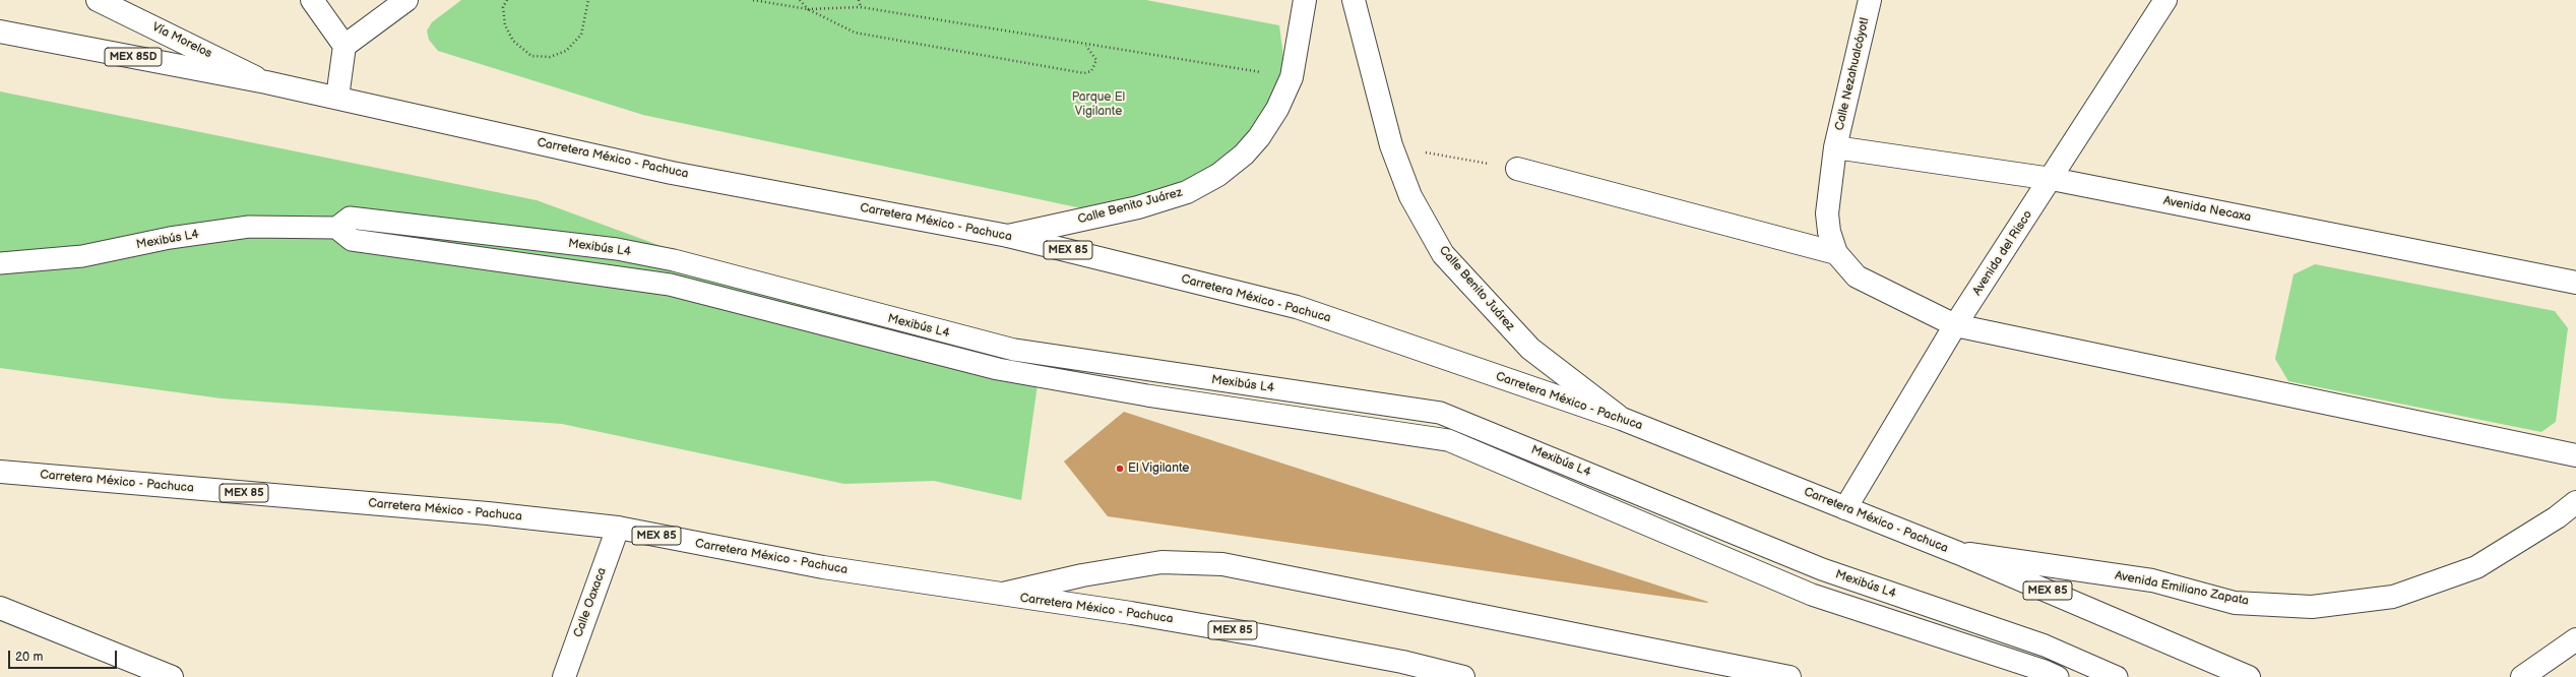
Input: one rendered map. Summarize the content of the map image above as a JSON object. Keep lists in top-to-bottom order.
{
  "streets": {
    "main road": [
      "Vía Morelos",
      "MEX 85D",
      "Calle Nezahualcóyotl",
      "Carretera México - Pachuca",
      "Calle Benito Juárez",
      "Avenida Necaxa",
      "MEX 85",
      "Avenida del Risco",
      "Avenida Emiliano Zapata",
      "Calle Oaxaca"
    ],
    "lane": ["Mexibús L4"]
  },
  "crossings": [
    ["Vía Morelos", "MEX 85D"],
    ["Vía Morelos", "Carretera México - Pachuca"],
    ["MEX 85D", "Carretera México - Pachuca"],
    ["Calle Nezahualcóyotl", "Avenida Necaxa"],
    ["Carretera México - Pachuca", "Calle Benito Juárez"],
    ["Carretera México - Pachuca", "Avenida del Risco"],
    ["Carretera México - Pachuca", "Avenida Emiliano Zapata"],
    ["Carretera México - Pachuca", "Calle Oaxaca"],
    ["Avenida Necaxa", "Avenida del Risco"]
  ],
  "parks": ["Parque El Vigilante"],
  "places": ["El Vigilante"],
  "scale_bar": "20 m"
}
